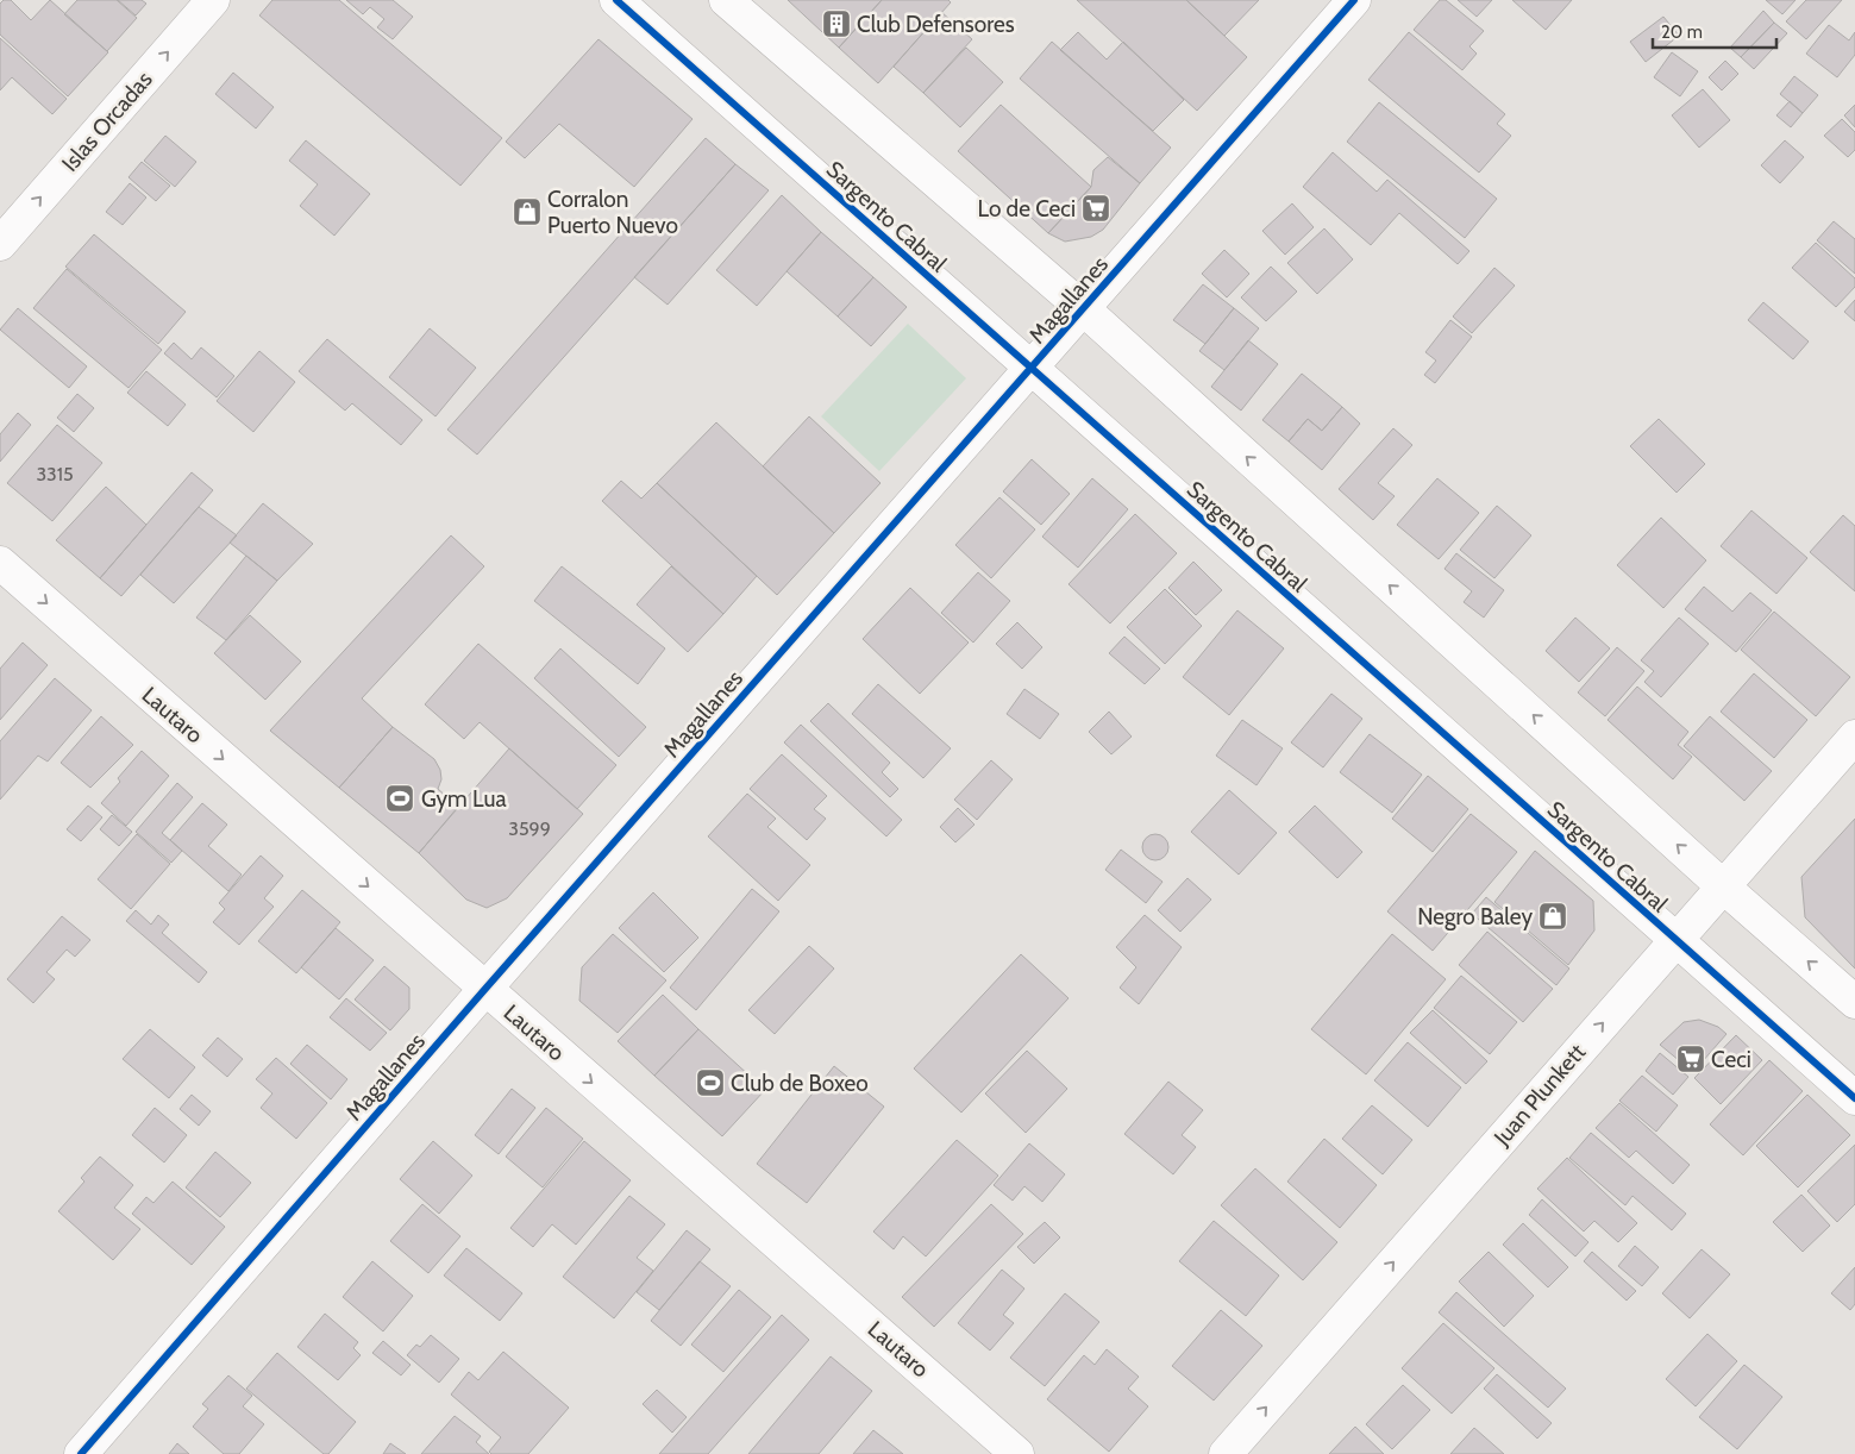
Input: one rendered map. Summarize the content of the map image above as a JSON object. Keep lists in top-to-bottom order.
{
  "streets": {
    "street": [
      "Islas Orcadas",
      "Sargento Cabral",
      "Magallanes",
      "Lautaro",
      "Juan Plunkett"
    ]
  },
  "crossings": [
    ["Sargento Cabral", "Magallanes"],
    ["Sargento Cabral", "Juan Plunkett"],
    ["Magallanes", "Lautaro"]
  ],
  "one_way": ["Islas Orcadas", "Lautaro", "Juan Plunkett"],
  "places": {
    "building": ["Club Defensores"],
    "supermarket": ["Lo de Ceci", "Ceci"],
    "shop": ["Corralon Puerto Nuevo", "Negro Baley"],
    "sports": ["Gym Lua", "Club de Boxeo"]
  },
  "house_numbers": ["3315", "3599"],
  "scale_bar": "20 m"
}
